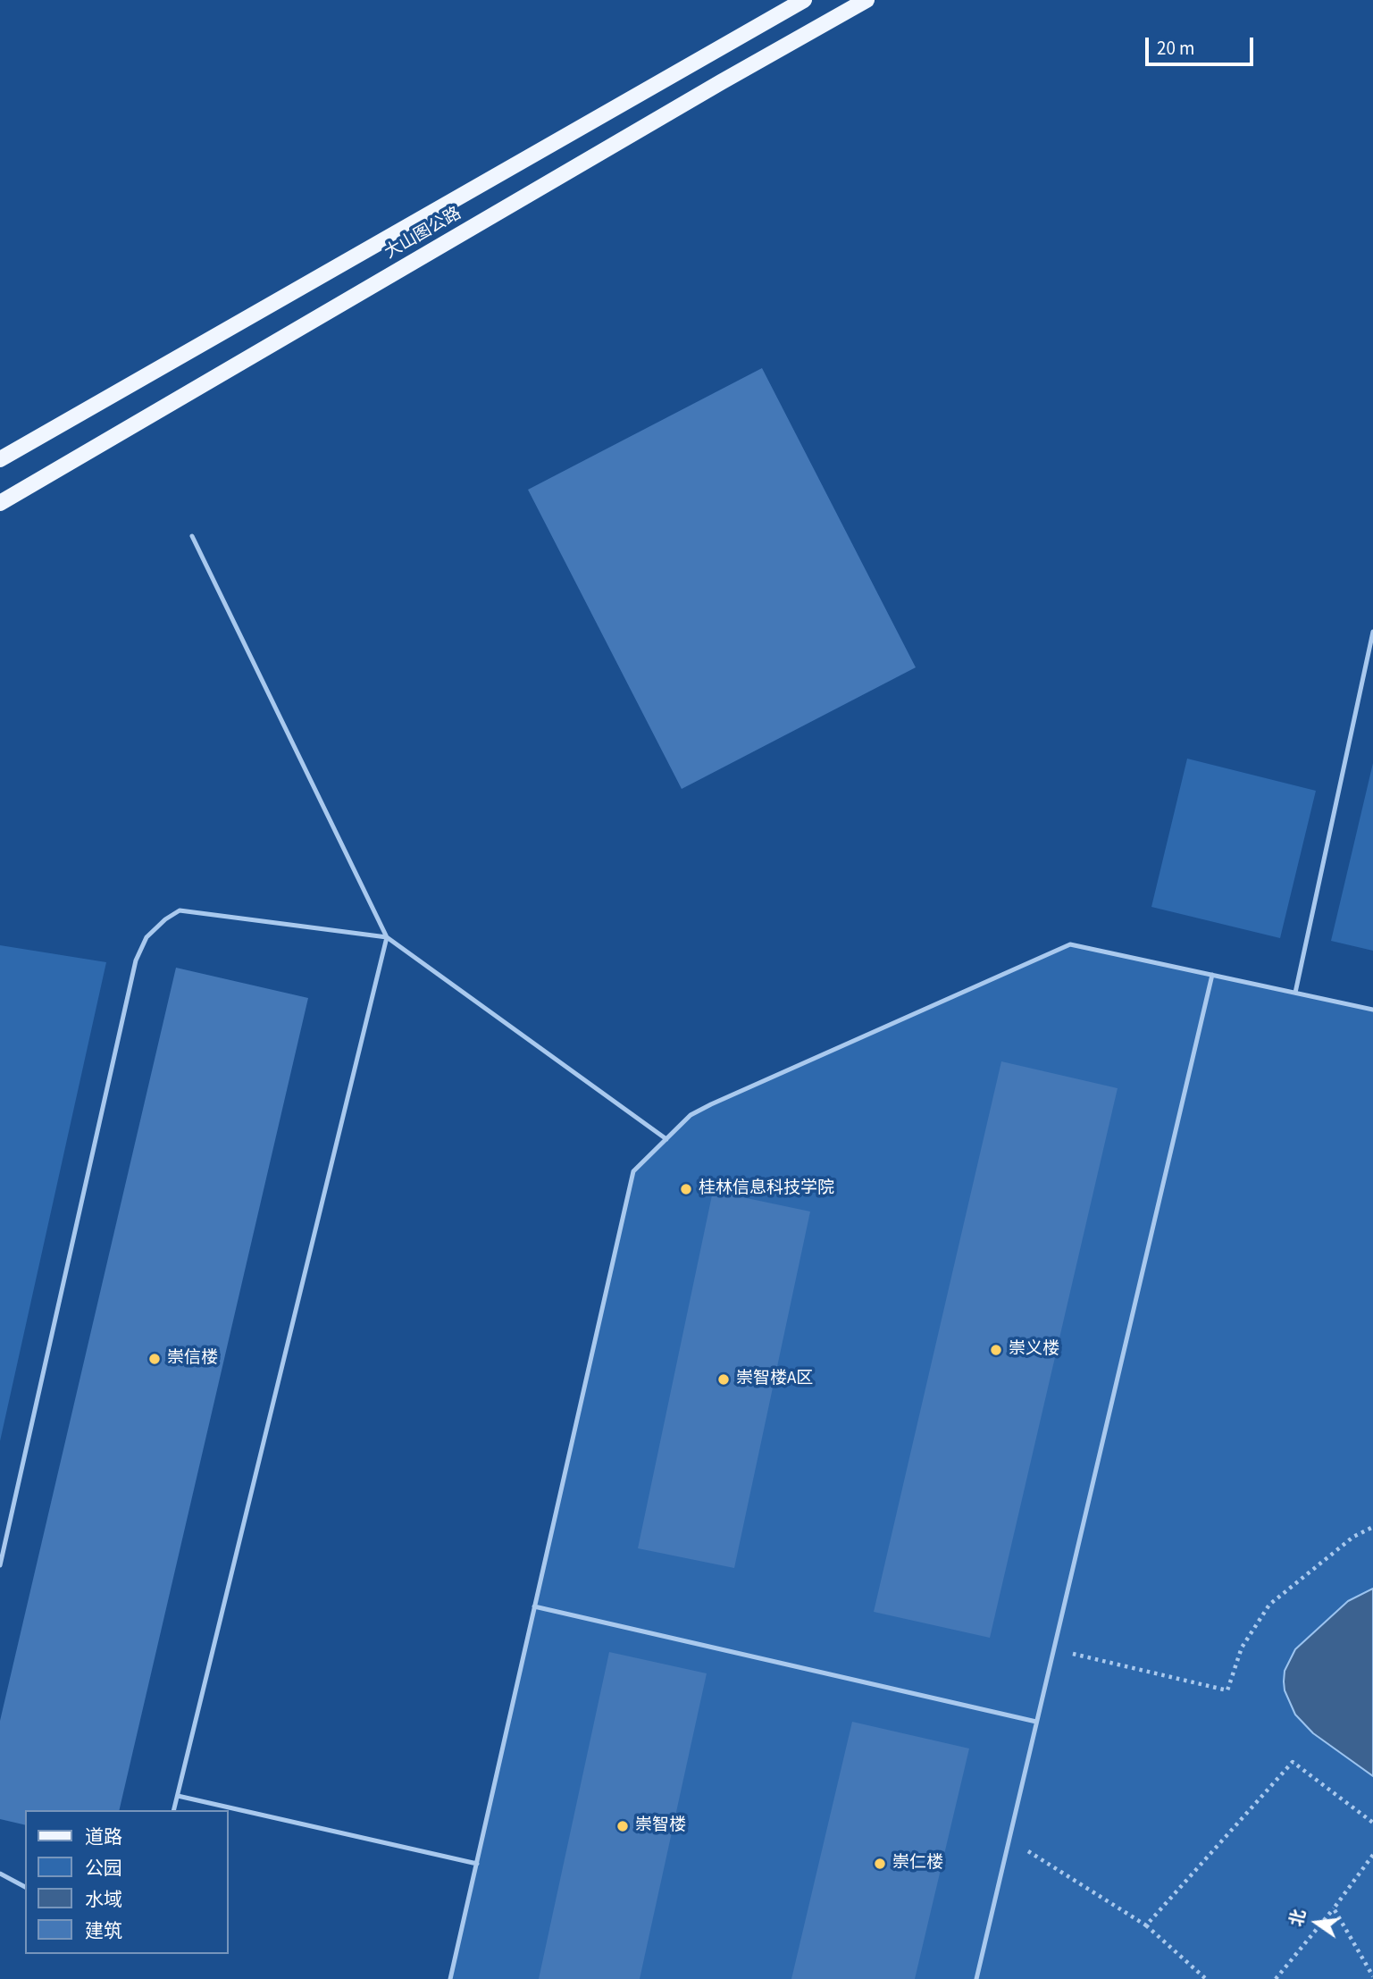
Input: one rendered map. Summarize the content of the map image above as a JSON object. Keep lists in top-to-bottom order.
{
  "streets": {
    "main road": ["大山图公路"]
  },
  "places": [
    "桂林信息科技学院",
    "崇义楼",
    "崇信楼",
    "崇智楼A区",
    "崇智楼",
    "崇仁楼"
  ],
  "legend": [
    "道路",
    "公园",
    "水域",
    "建筑"
  ],
  "scale_bar": "20 m",
  "north": "left"
}
